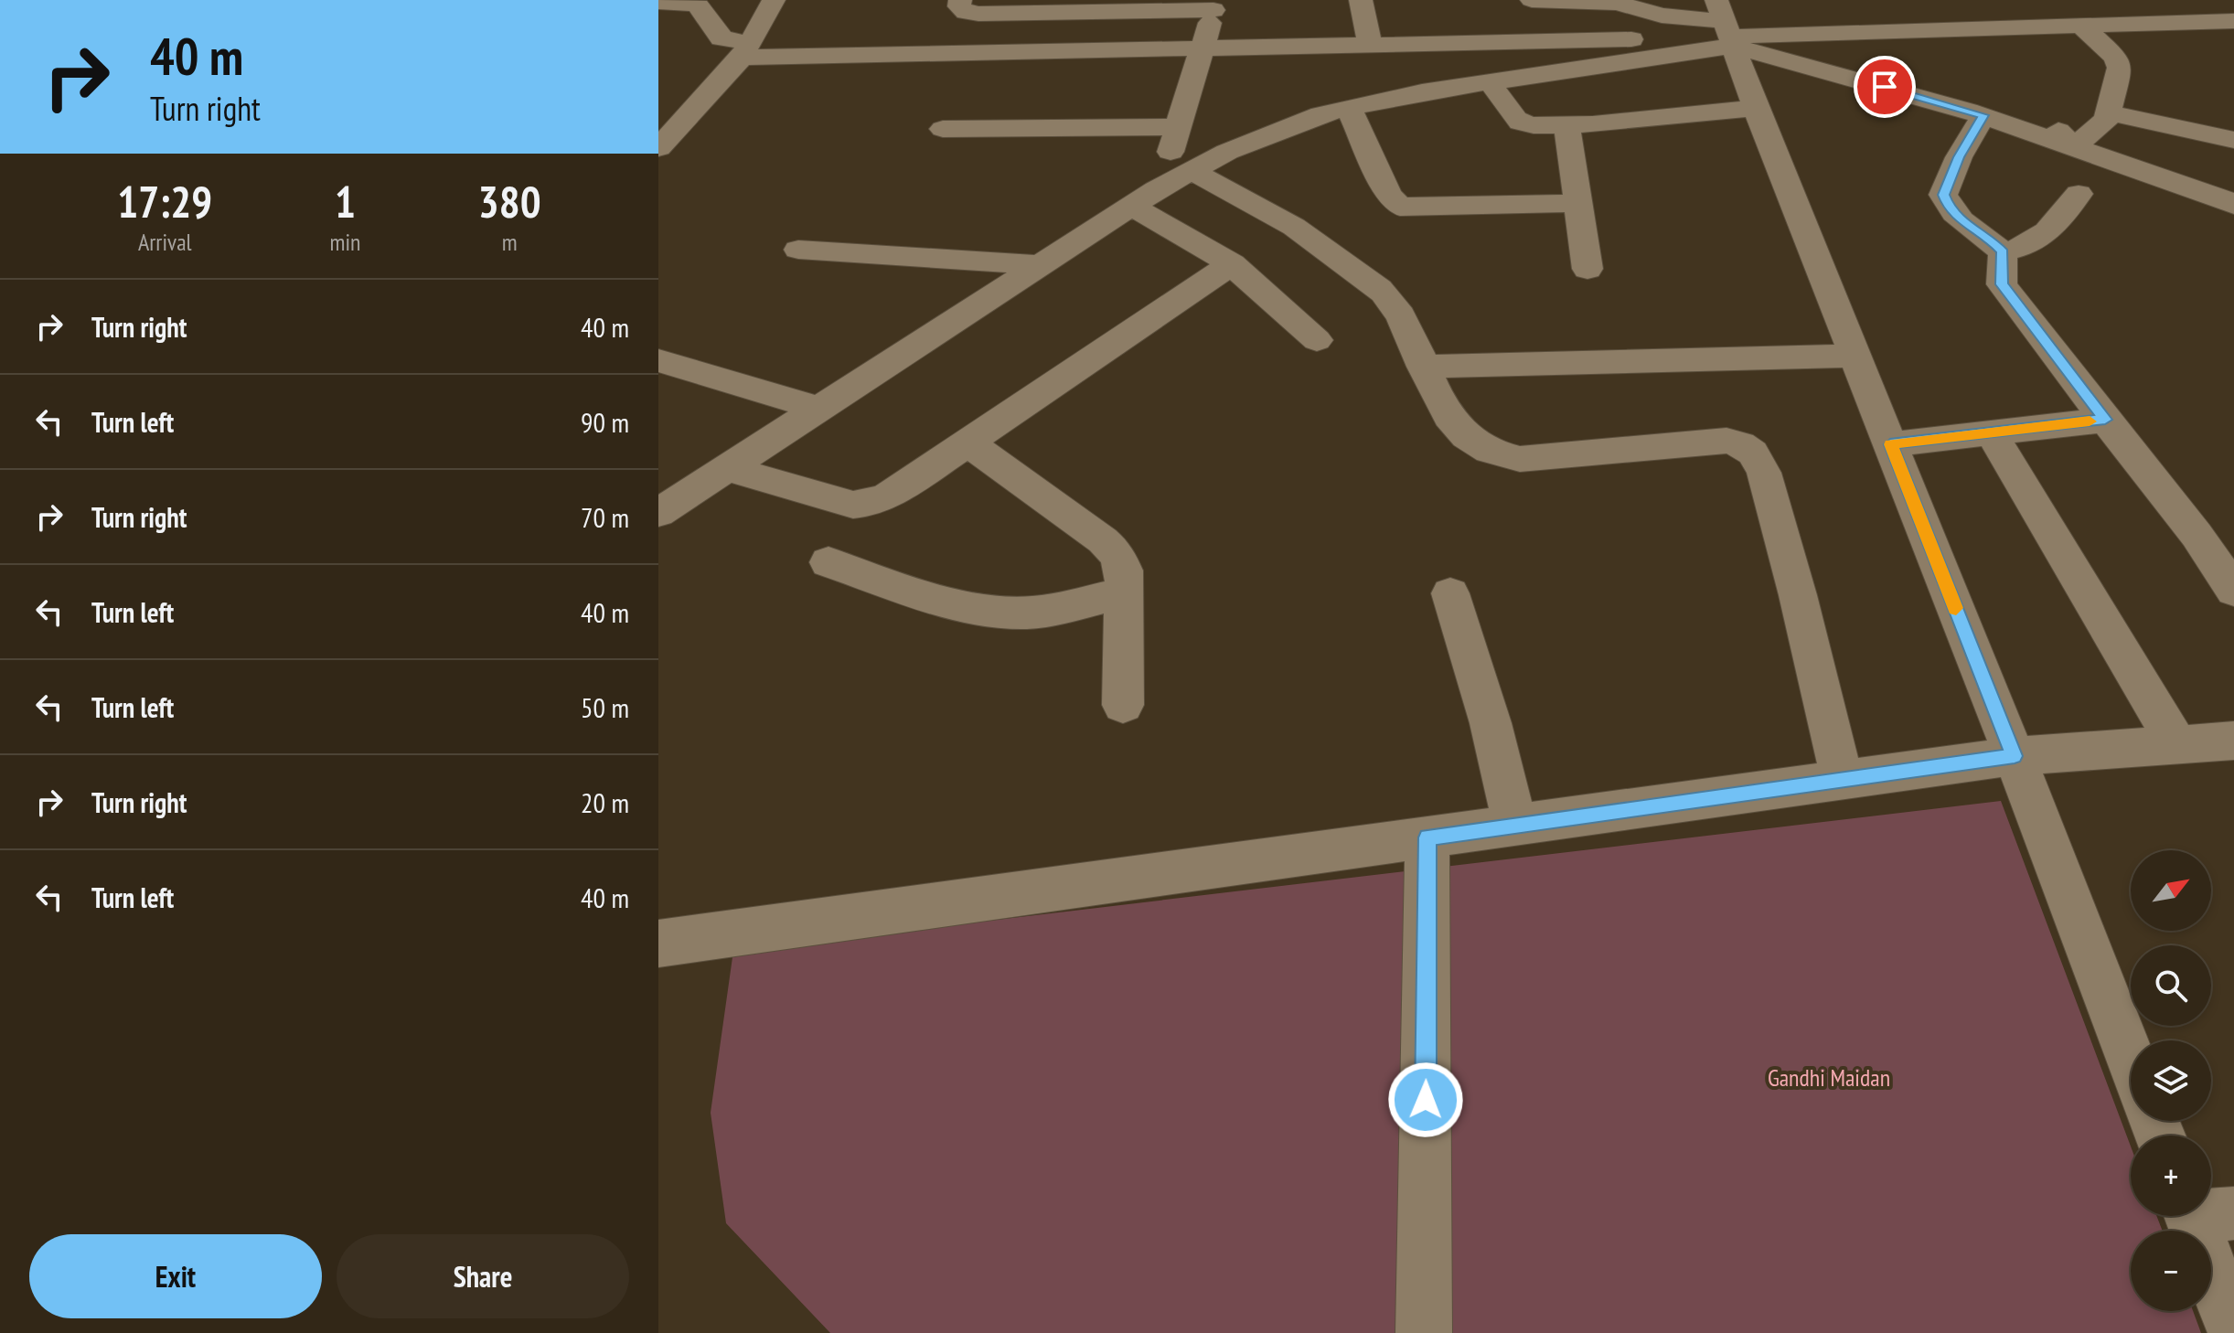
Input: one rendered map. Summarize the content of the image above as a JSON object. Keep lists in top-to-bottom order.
{
  "parks": ["Gandhi Maidan"],
  "north": "top right",
  "page": {
    "turn": ["40 m", "Turn right"],
    "eta": [
      "17:29",
      "Arrival",
      "1",
      "min",
      "380",
      "m"
    ],
    "list": [
      {
        "name": "Turn right",
        "value": "40 m"
      },
      {
        "name": "Turn left",
        "value": "90 m"
      },
      {
        "name": "Turn right",
        "value": "70 m"
      },
      {
        "name": "Turn left",
        "value": "40 m"
      },
      {
        "name": "Turn left",
        "value": "50 m"
      },
      {
        "name": "Turn right",
        "value": "20 m"
      },
      {
        "name": "Turn left",
        "value": "40 m"
      }
    ],
    "map_buttons": ["+", "−"],
    "buttons": ["Exit", "Share"]
  }
}
